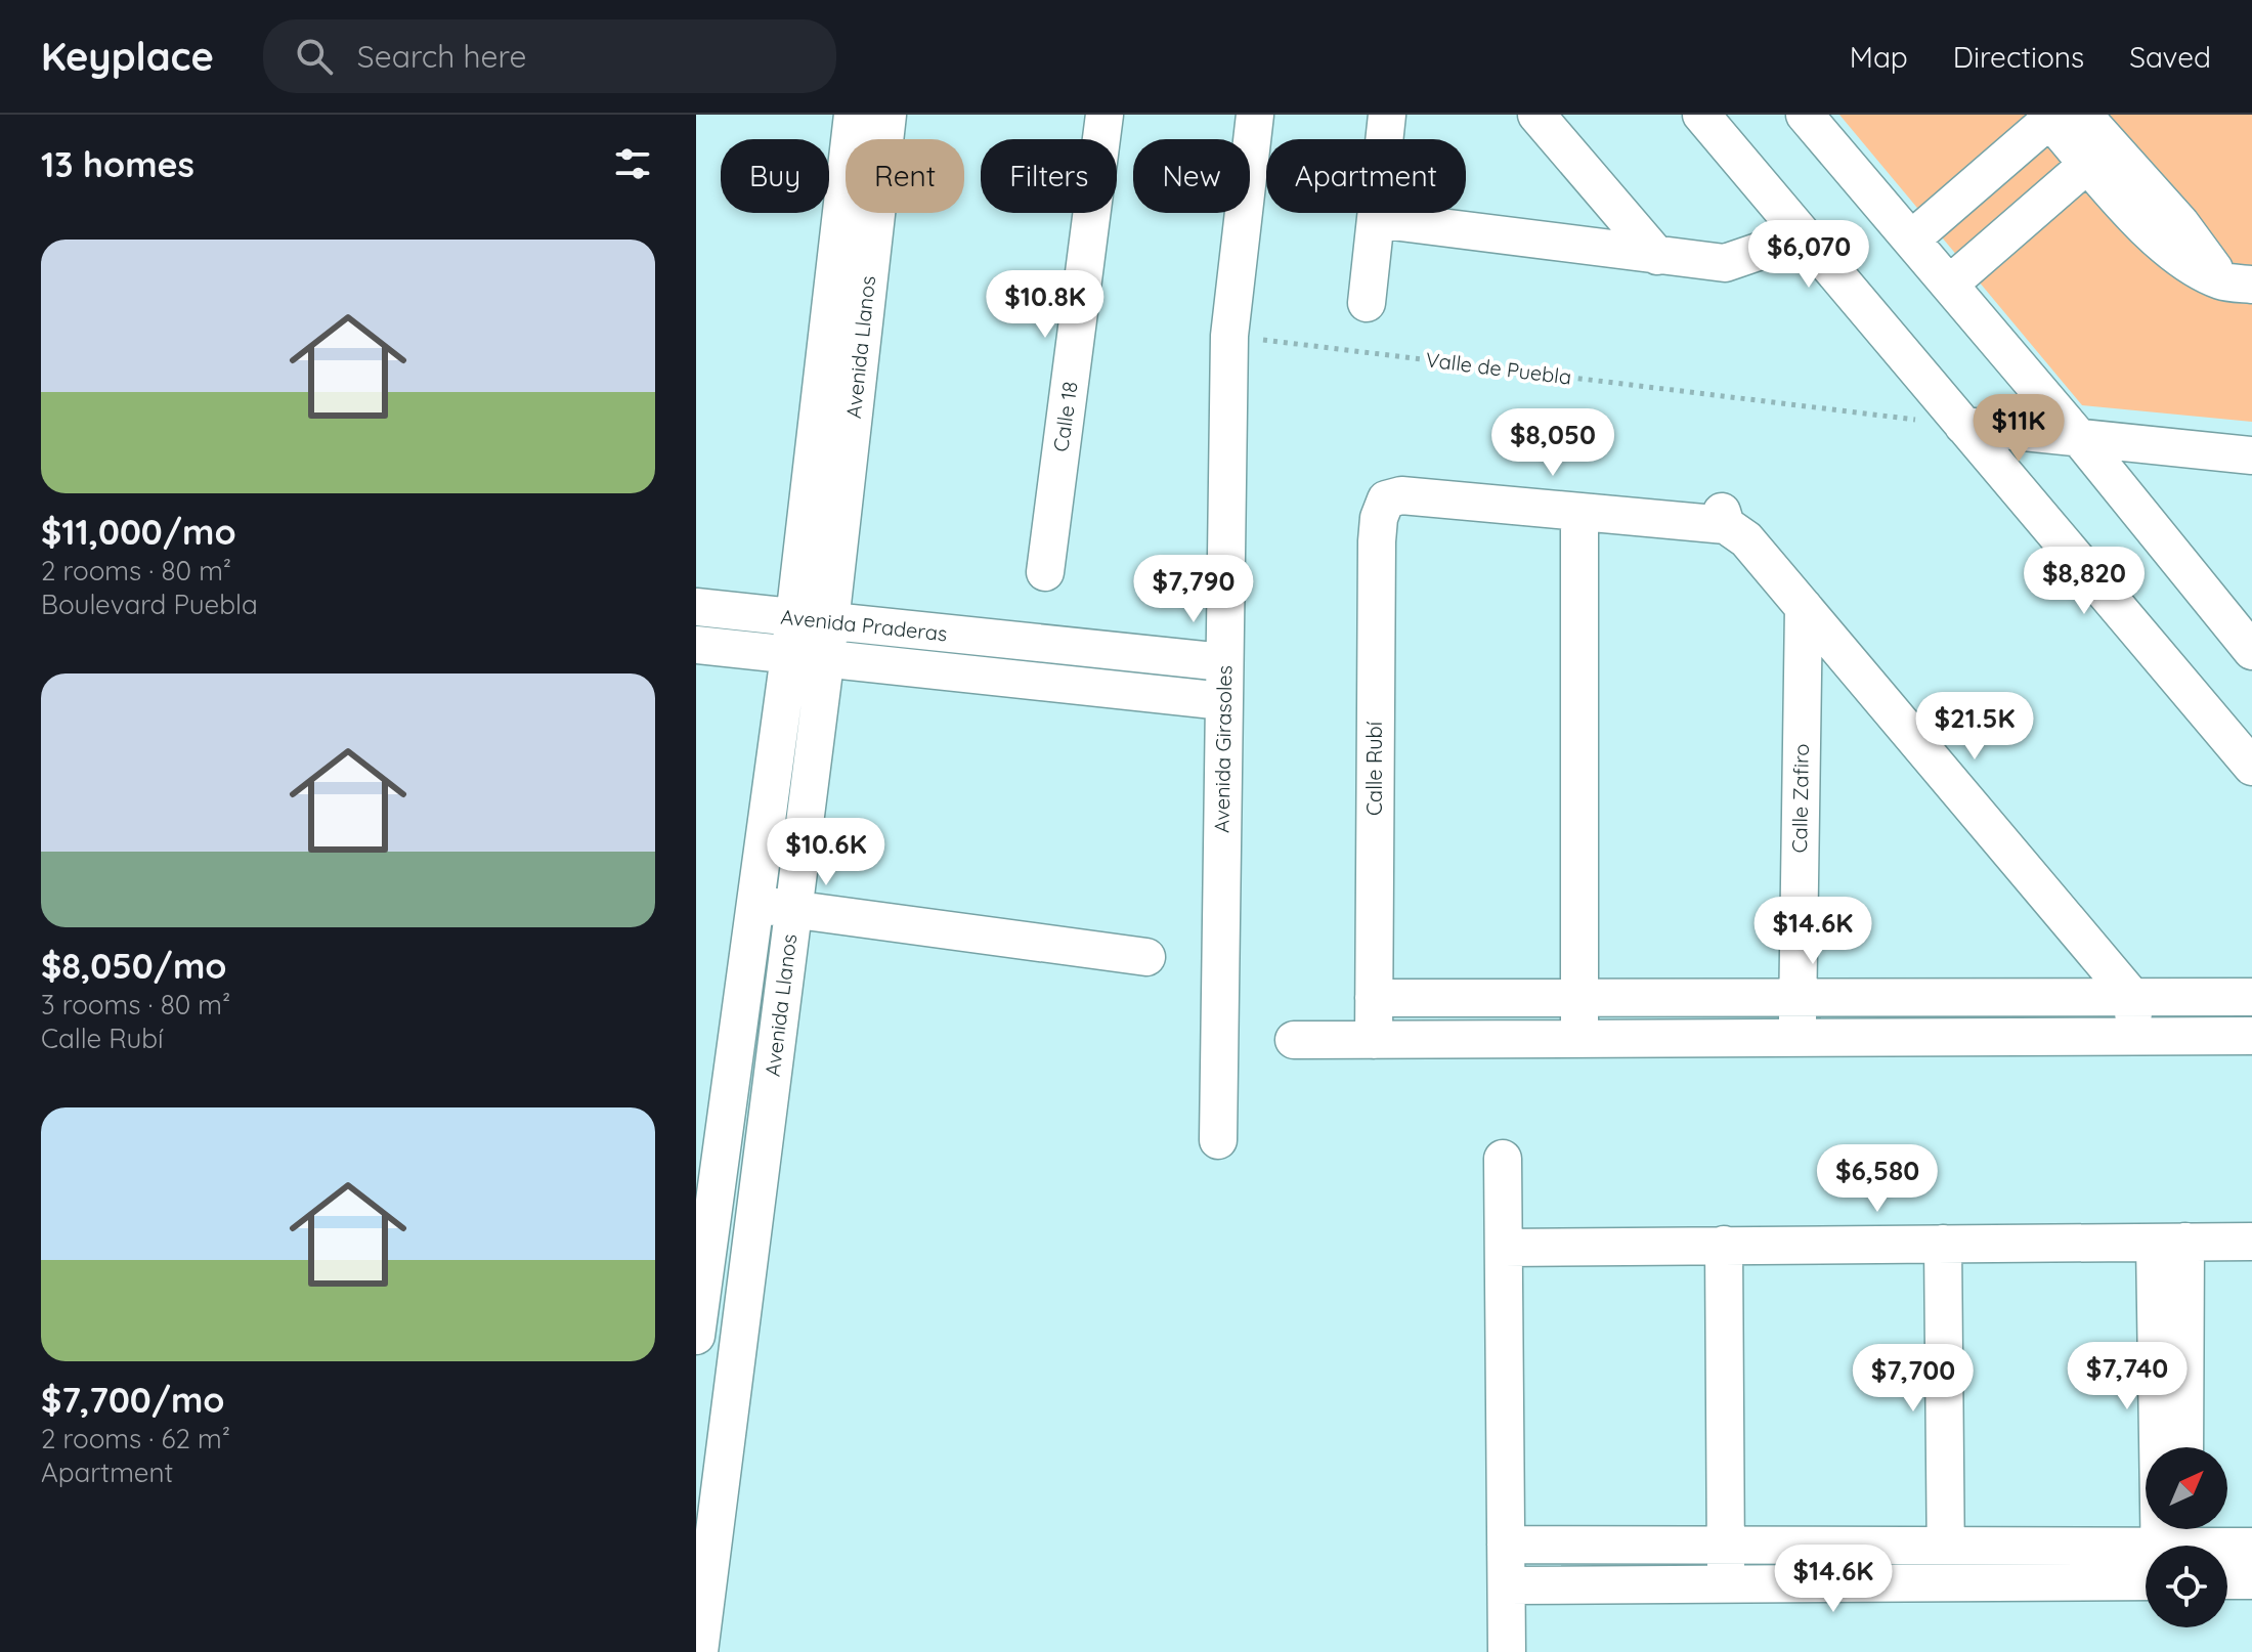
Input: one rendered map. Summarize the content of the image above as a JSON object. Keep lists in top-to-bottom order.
{
  "streets": {
    "street": [
      "Avenida Llanos",
      "Calle 18",
      "Avenida Praderas",
      "Avenida Girasoles",
      "Calle Rubí",
      "Calle Zafiro"
    ],
    "path": ["Valle de Puebla"]
  },
  "crossings": [
    ["Avenida Llanos", "Avenida Praderas"],
    ["Valle de Puebla", "Avenida Girasoles"],
    ["Avenida Praderas", "Avenida Girasoles"]
  ],
  "north": "top right",
  "page": {
    "header": "Keyplace",
    "search": "Search here",
    "nav": ["Map", "Directions", "Saved"],
    "heading": "13 homes",
    "chip": [
      "Buy",
      "Rent",
      "Filters",
      "New",
      "Apartment"
    ],
    "list": [
      {
        "name": "$11,000/mo",
        "note": "2 rooms · 80 m² · Boulevard Puebla"
      },
      {
        "name": "$8,050/mo",
        "note": "3 rooms · 80 m² · Calle Rubí"
      },
      {
        "name": "$7,700/mo",
        "note": "2 rooms · 62 m² · Apartment"
      }
    ],
    "price": [
      "$6,070",
      "$10.8K",
      "$11K",
      "$8,050",
      "$8,820",
      "$7,790",
      "$21.5K",
      "$10.6K",
      "$14.6K",
      "$6,580",
      "$7,740",
      "$7,700",
      "$14.6K"
    ]
  }
}
